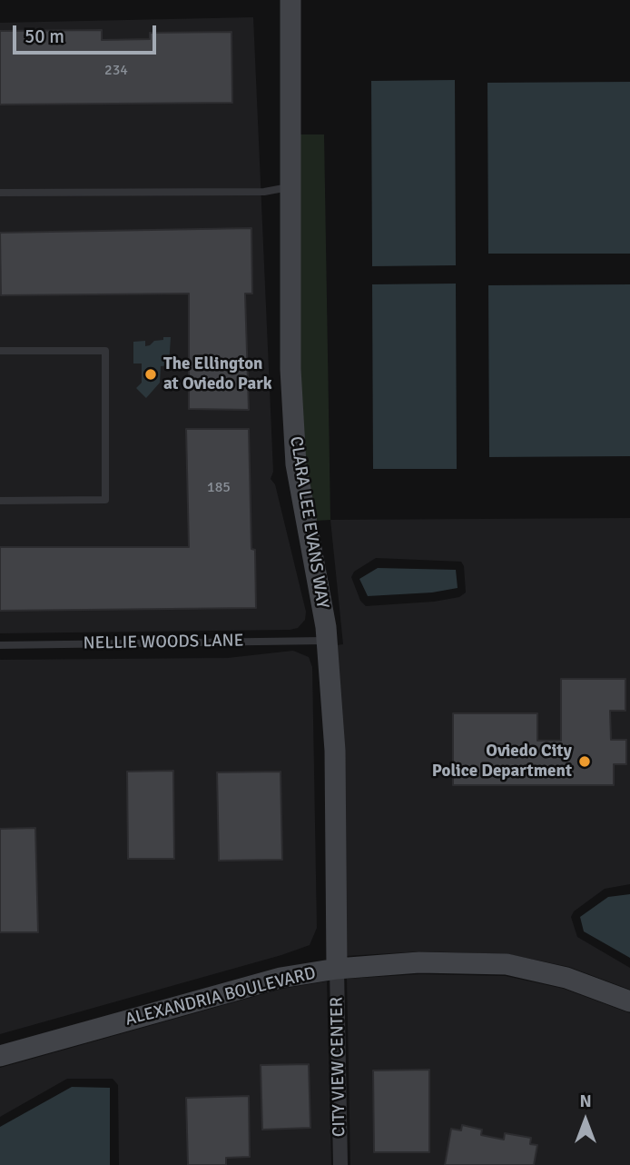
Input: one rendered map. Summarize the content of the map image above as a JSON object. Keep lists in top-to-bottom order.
{
  "streets": {
    "street": ["CLARA LEE EVANS WAY", "ALEXANDRIA BOULEVARD", "CITY VIEW CENTER"],
    "lane": ["NELLIE WOODS LANE"]
  },
  "crossings": [
    ["CLARA LEE EVANS WAY", "NELLIE WOODS LANE"],
    ["CLARA LEE EVANS WAY", "ALEXANDRIA BOULEVARD"],
    ["CLARA LEE EVANS WAY", "CITY VIEW CENTER"],
    ["ALEXANDRIA BOULEVARD", "CITY VIEW CENTER"]
  ],
  "places": ["The Ellington at Oviedo Park", "Oviedo City Police Department"],
  "house_numbers": ["234", "185"],
  "scale_bar": "50 m",
  "north": "top"
}
